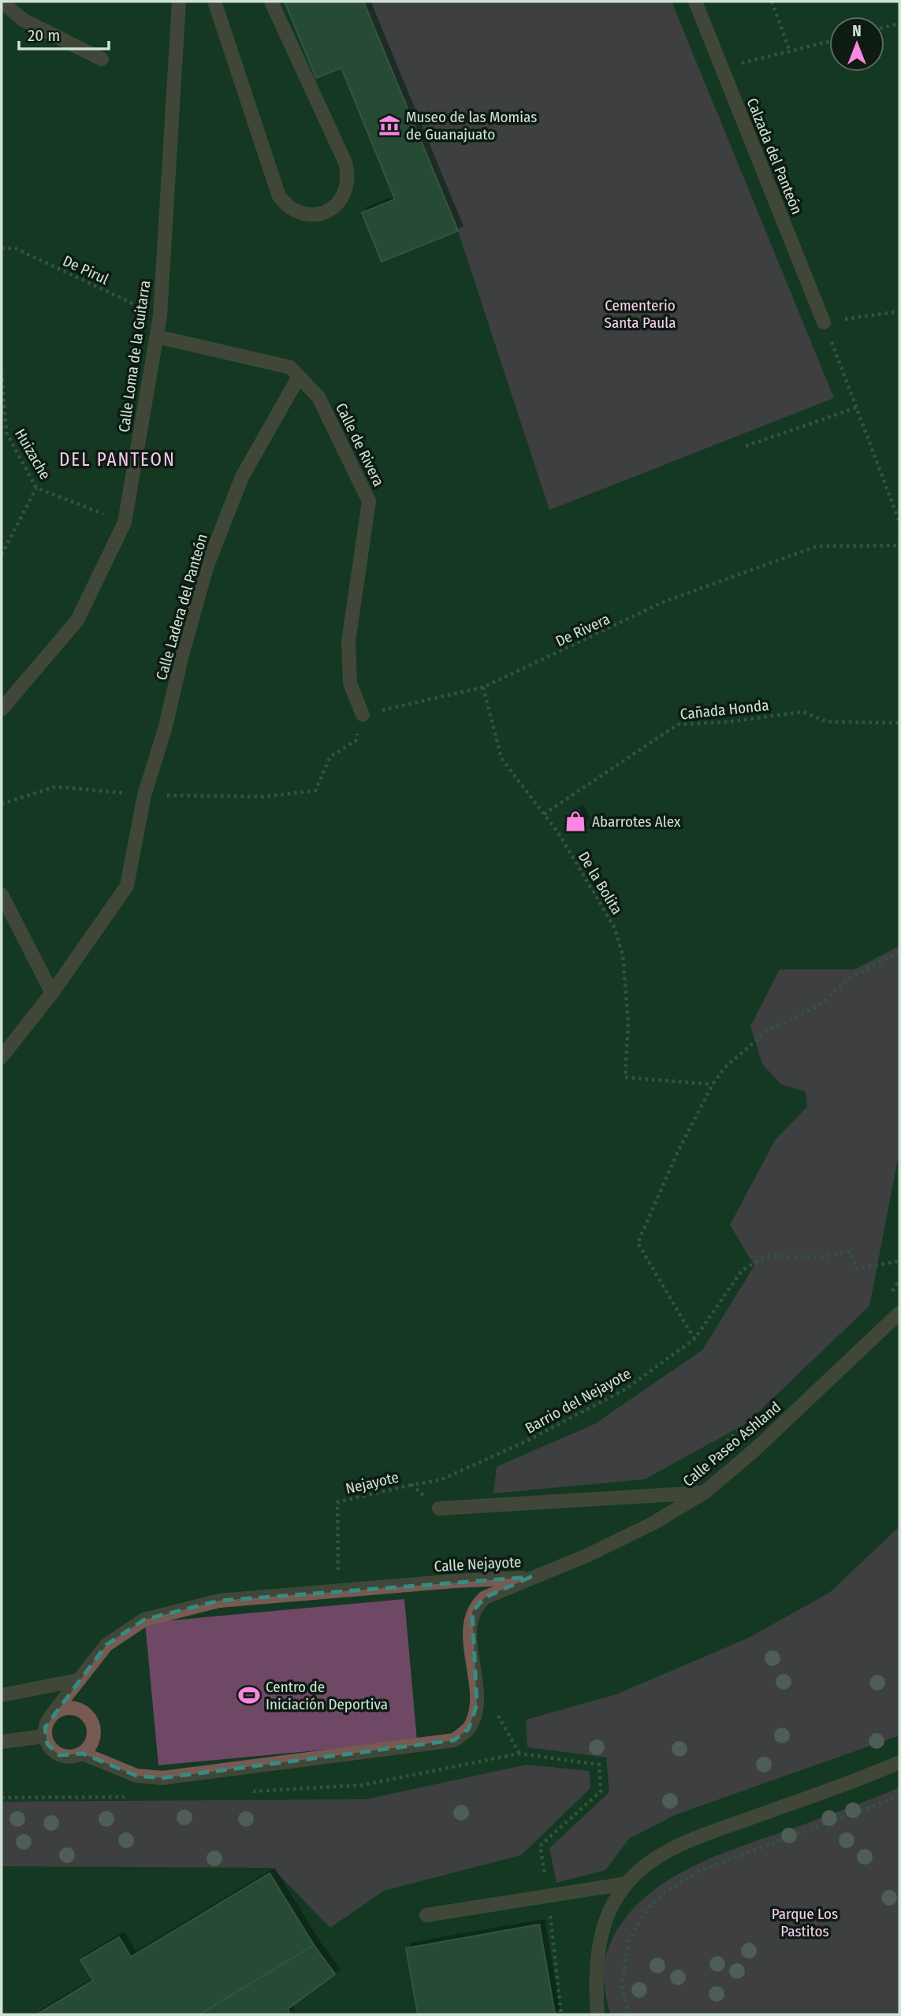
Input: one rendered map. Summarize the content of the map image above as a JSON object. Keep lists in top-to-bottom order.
{
  "streets": {
    "street": [
      "Calzada del Panteón",
      "Calle Loma de la Guitarra",
      "Calle de Rivera",
      "Calle Ladera del Panteón",
      "Calle Paseo Ashland",
      "Calle Nejayote"
    ],
    "path": [
      "De Pirul",
      "Huizache",
      "De Rivera",
      "Cañada Honda",
      "De la Bolita",
      "Barrio del Nejayote",
      "Nejayote"
    ]
  },
  "crossings": [
    ["De Pirul", "Calle Loma de la Guitarra"],
    ["Calle Loma de la Guitarra", "Calle de Rivera"],
    ["Calle Loma de la Guitarra", "Huizache"],
    ["Calle de Rivera", "Calle Ladera del Panteón"],
    ["Calle de Rivera", "De Rivera"],
    ["De Rivera", "De la Bolita"],
    ["Cañada Honda", "De la Bolita"],
    ["Barrio del Nejayote", "Nejayote"],
    ["Calle Paseo Ashland", "Calle Nejayote"]
  ],
  "districts": ["DEL PANTEON"],
  "parks": ["Cementerio Santa Paula", "Parque Los Pastitos"],
  "places": {
    "museum": ["Museo de las Momias de Guanajuato"],
    "shop": ["Abarrotes Alex"],
    "sports": ["Centro de Iniciación Deportiva"]
  },
  "scale_bar": "20 m",
  "north": "top"
}
